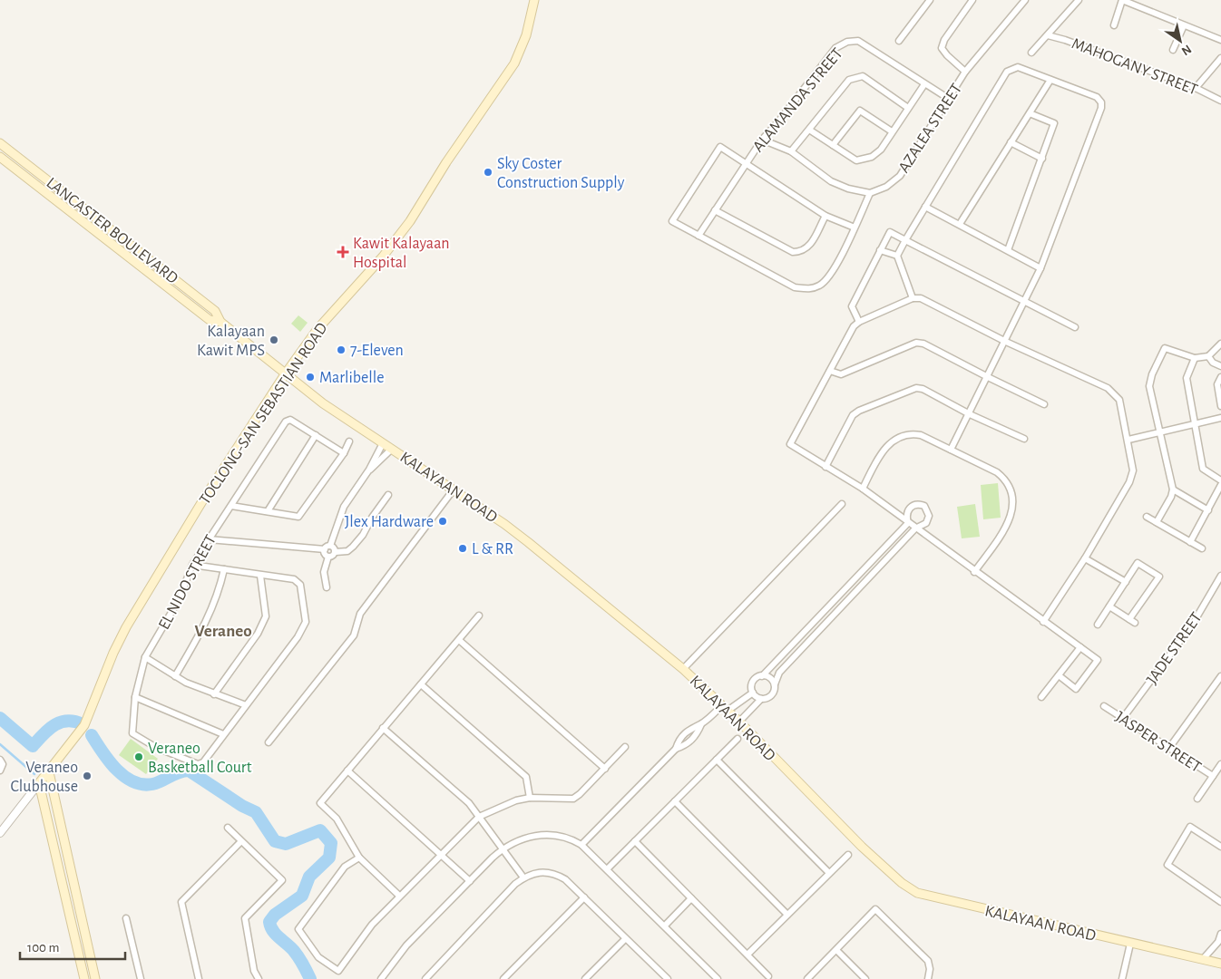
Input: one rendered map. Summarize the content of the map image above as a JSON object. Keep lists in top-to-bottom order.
{
  "streets": {
    "main road": ["LANCASTER BOULEVARD", "TOCLONG-SAN SEBASTIAN ROAD", "KALAYAAN ROAD"],
    "street": [
      "MAHOGANY STREET",
      "ALAMANDA STREET",
      "AZALEA STREET",
      "EL NIDO STREET",
      "JADE STREET",
      "JASPER STREET"
    ]
  },
  "crossings": [
    ["ALAMANDA STREET", "AZALEA STREET"],
    ["LANCASTER BOULEVARD", "TOCLONG-SAN SEBASTIAN ROAD"],
    ["LANCASTER BOULEVARD", "KALAYAAN ROAD"],
    ["TOCLONG-SAN SEBASTIAN ROAD", "KALAYAAN ROAD"],
    ["JADE STREET", "JASPER STREET"]
  ],
  "districts": ["Veraneo"],
  "places": {
    "other": [
      "Sky Coster Construction Supply",
      "Kalayaan Kawit MPS",
      "7-Eleven",
      "Marlibelle",
      "Jlex Hardware",
      "L & RR",
      "Veraneo Basketball Court",
      "Veraneo Clubhouse"
    ],
    "health": ["Kawit Kalayaan Hospital"]
  },
  "scale_bar": "100 m",
  "north": "bottom right"
}
